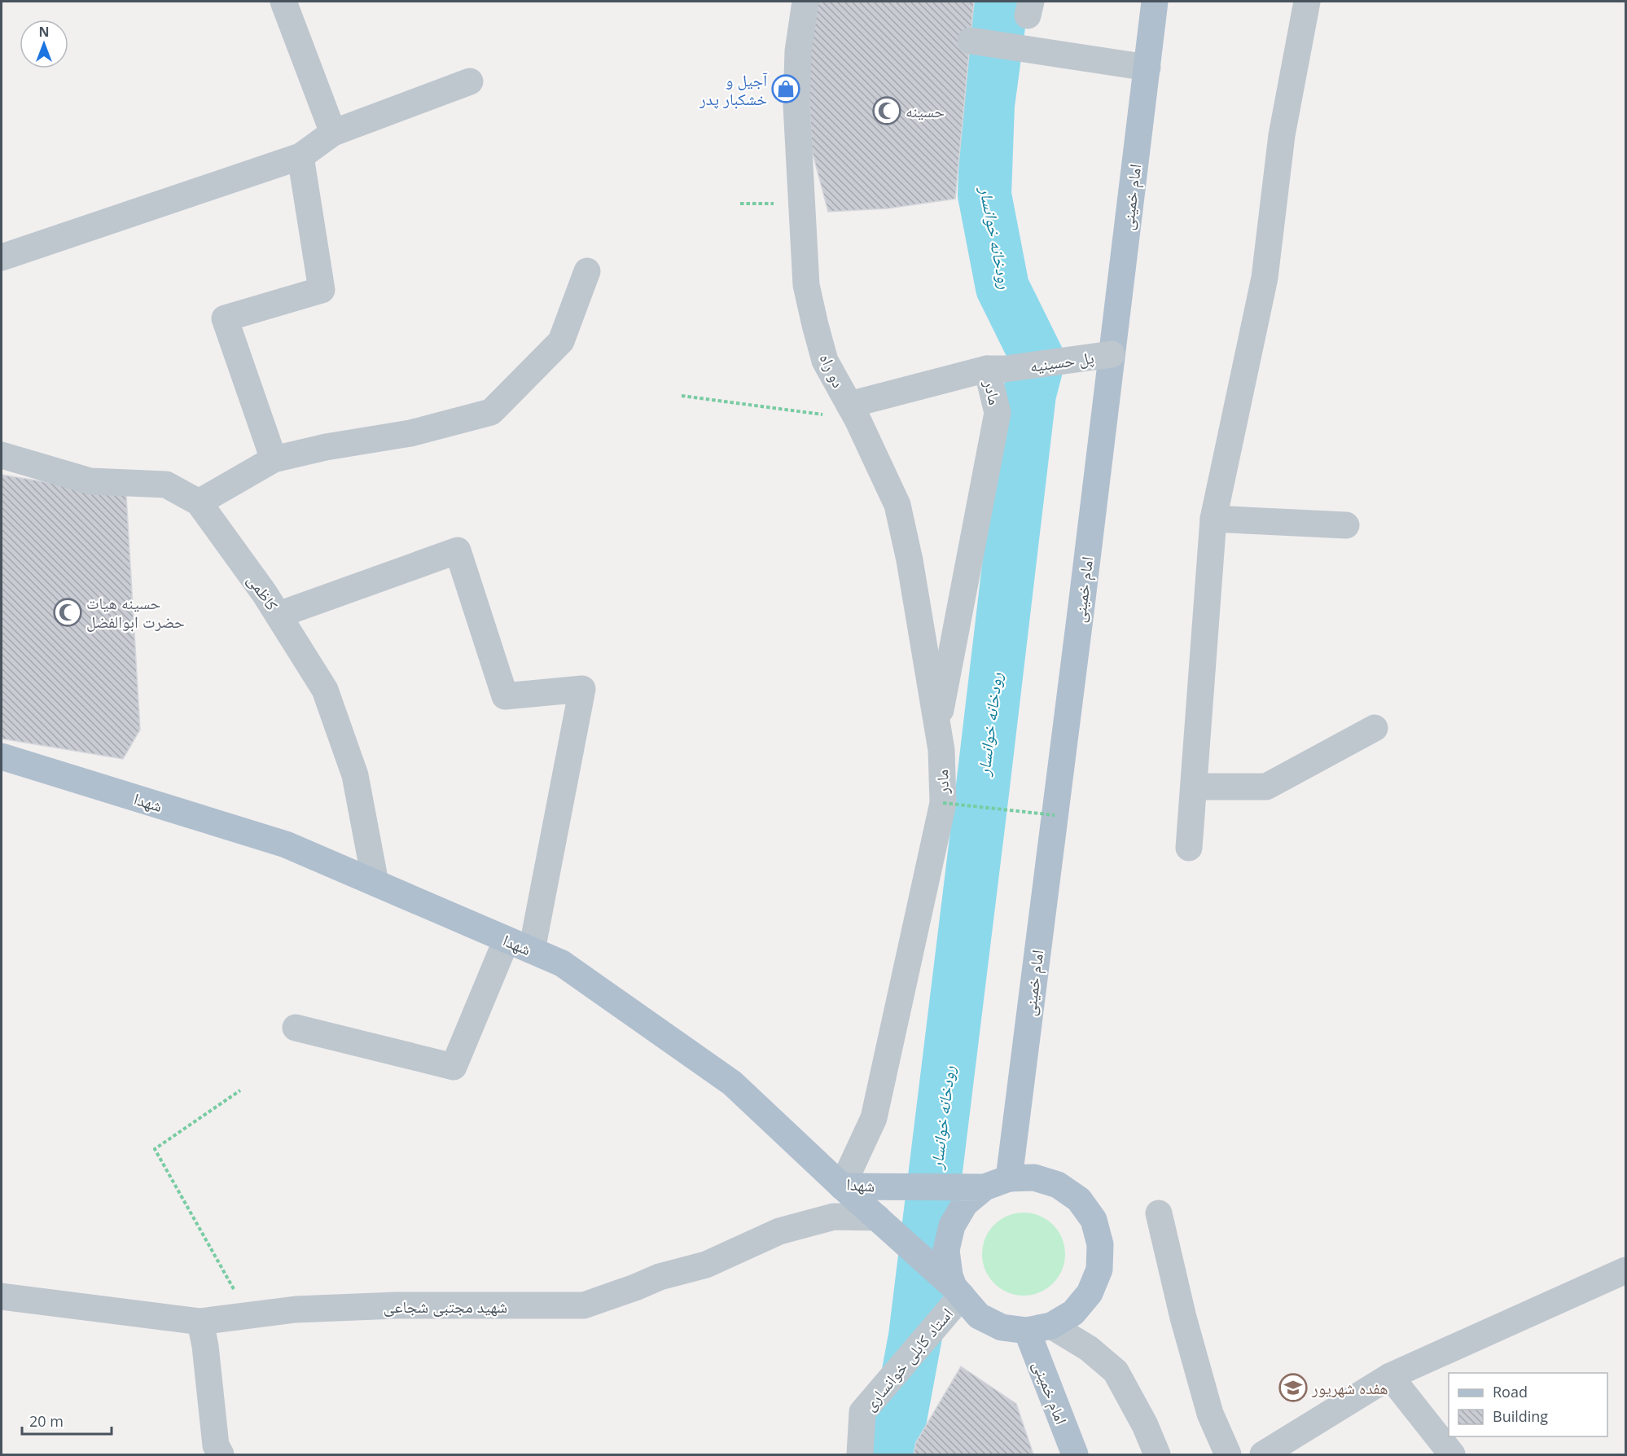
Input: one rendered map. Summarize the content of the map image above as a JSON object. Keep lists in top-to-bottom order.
{
  "streets": {
    "main road": ["امام خمینی", "شهدا"],
    "street": [
      "پل حسینیه",
      "دو راه",
      "مادر",
      "کاظمی",
      "شهید مجتبی شجاعی",
      "استاد کابلی خوانساری"
    ]
  },
  "crossings": [
    ["امام خمینی", "پل حسینیه"],
    ["امام خمینی", "شهدا"],
    ["امام خمینی", "استاد کابلی خوانساری"],
    ["پل حسینیه", "دو راه"],
    ["پل حسینیه", "مادر"],
    ["دو راه", "مادر"],
    ["مادر", "شهدا"],
    ["کاظمی", "شهدا"],
    ["شهدا", "استاد کابلی خوانساری"]
  ],
  "water": ["رودخانه خوانسار"],
  "places": {
    "shop": ["آجیل و خشکبار پدر"],
    "mosque": ["حسینه", "حسینه هیات حضرت ابوالفضل"],
    "school or university": ["هفده شهریور"]
  },
  "legend": ["Road", "Building"],
  "scale_bar": "20 m",
  "north": "top"
}
